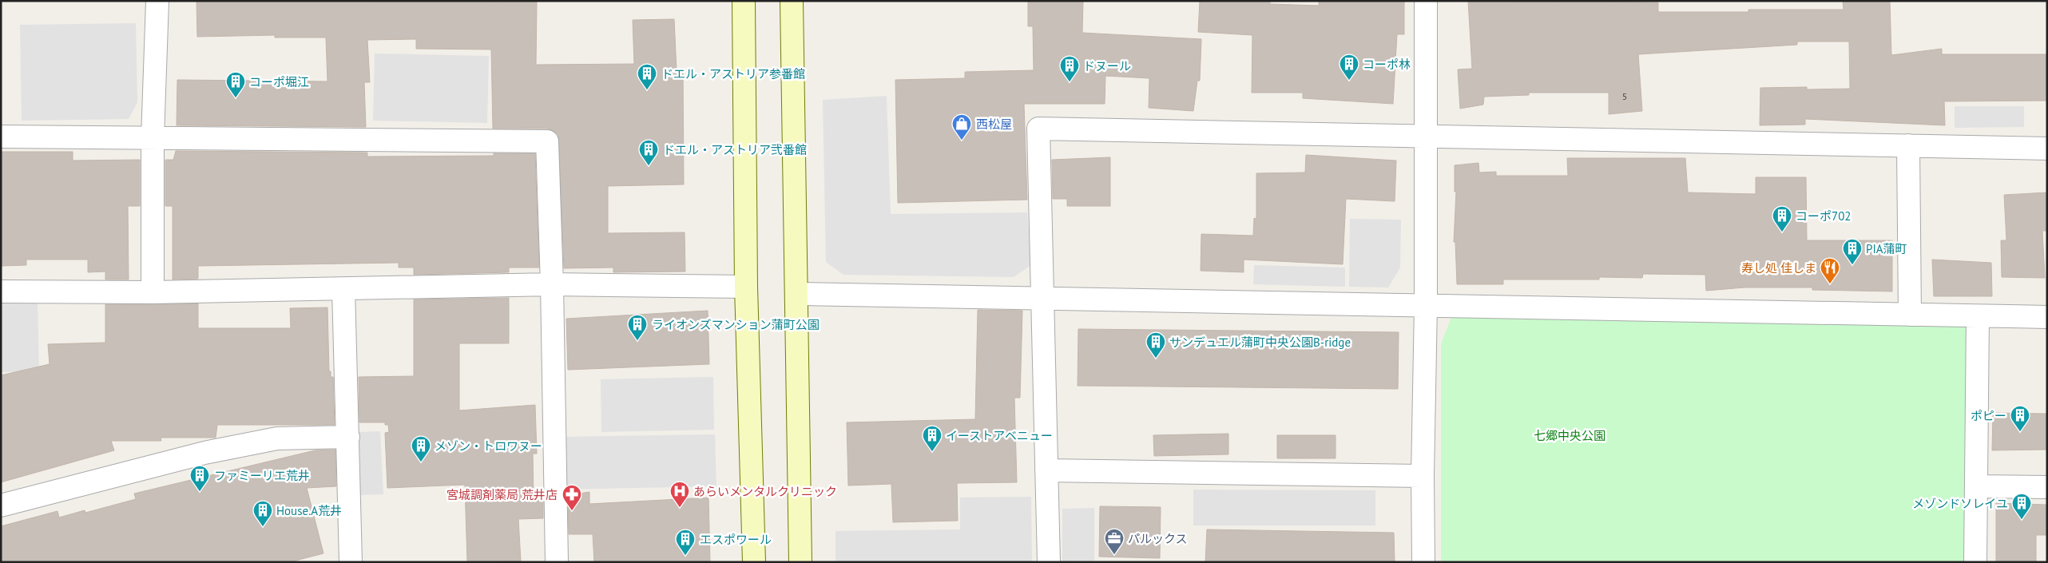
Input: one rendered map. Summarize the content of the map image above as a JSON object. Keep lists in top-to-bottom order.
{
  "parks": ["七郷中央公園"],
  "places": {
    "building": [
      "コーポ林",
      "ドヌール",
      "ドエル・アストリア参番館",
      "コーポ堀江",
      "ドエル・アストリア弐番館",
      "コーポ702",
      "PIA蒲町",
      "ライオンズマンション蒲町公園",
      "サンデュエル蒲町中央公園B-ridge",
      "ポピー",
      "イーストアベニュー",
      "メゾン・トロワヌー",
      "ファミーリエ荒井",
      "メゾンドソレイユ",
      "House.A荒井",
      "エスポワール"
    ],
    "shop": ["西松屋"],
    "restaurant": ["寿し処 佳しま"],
    "hospital": ["あらいメンタルクリニック"],
    "pharmacy": ["宮城調剤薬局 荒井店"],
    "office": ["パルックス"]
  },
  "house_numbers": ["5"]
}
